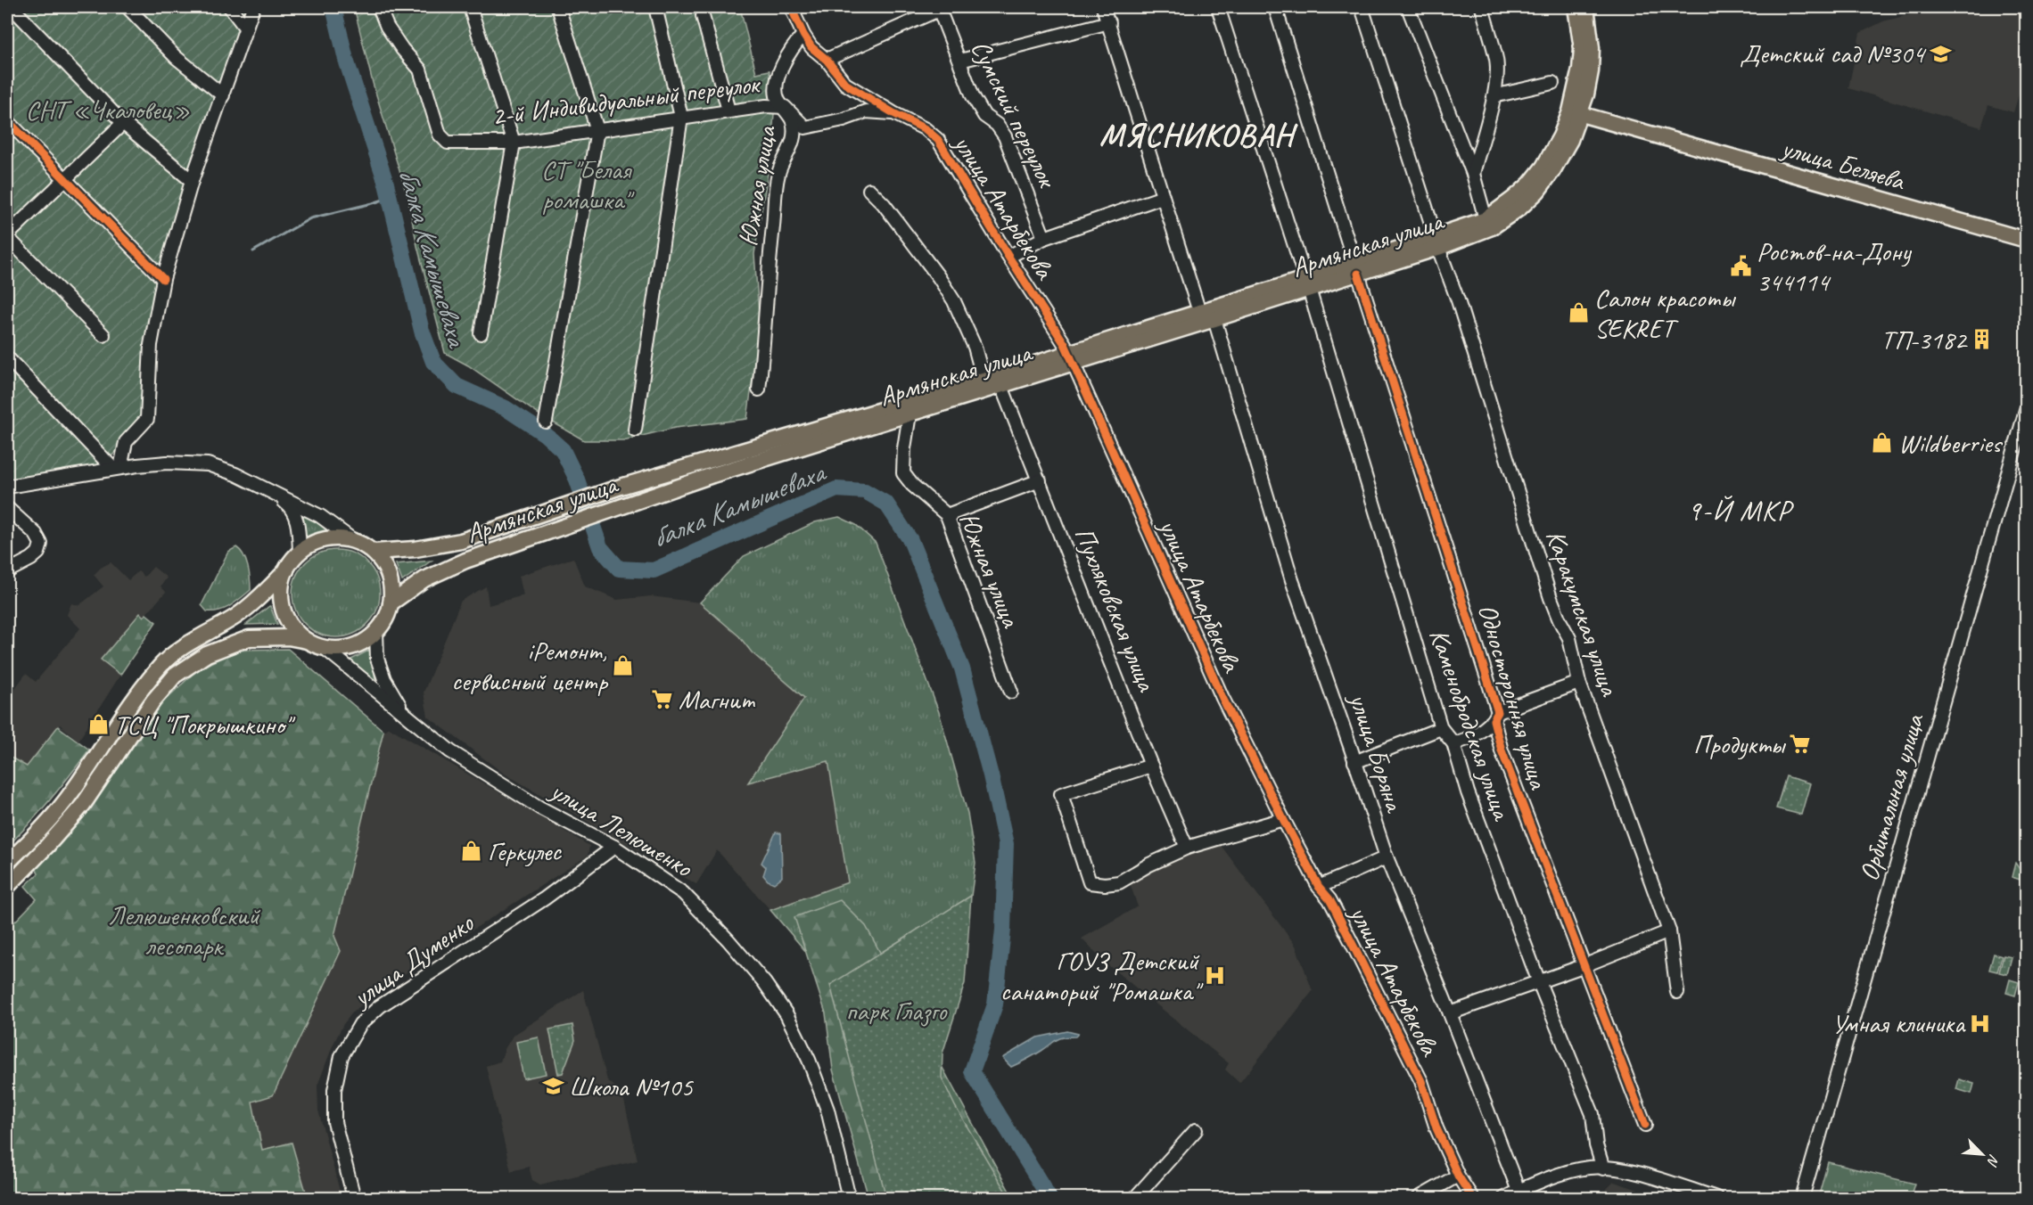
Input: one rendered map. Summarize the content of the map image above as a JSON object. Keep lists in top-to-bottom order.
{
  "streets": {
    "main road": ["улица Беляева", "Армянская улица"],
    "street": [
      "2-й Индивидуальный переулок",
      "Сумский переулок",
      "Южная улица",
      "улица Атарбекова",
      "Пухляковская улица",
      "Каракумская улица",
      "Односторонняя улица",
      "Каменобродская улица",
      "улица Боряна",
      "Орбитальная улица",
      "улица Лелюшенко",
      "улица Думенко"
    ]
  },
  "crossings": [
    ["2-й Индивидуальный переулок", "Южная улица"],
    ["2-й Индивидуальный переулок", "улица Атарбекова"],
    ["Южная улица", "Армянская улица"],
    ["улица Атарбекова", "Армянская улица"],
    ["Армянская улица", "Пухляковская улица"],
    ["Армянская улица", "Каракумская улица"],
    ["Армянская улица", "Односторонняя улица"],
    ["Армянская улица", "Каменобродская улица"],
    ["Армянская улица", "улица Боряна"],
    ["Армянская улица", "улица Лелюшенко"],
    ["улица Лелюшенко", "улица Думенко"]
  ],
  "districts": ["МЯСНИКОВАН", "9-Й МКР"],
  "water": ["балка Камышеваха"],
  "parks": [
    "СНТ «Чкаловец»",
    "СТ \"Белая ромашка\"",
    "Лелюшенковский лесопарк",
    "парк Глазго"
  ],
  "places": {
    "school or university": ["Детский сад №304", "Школа №105"],
    "public building": ["Ростов-на-Дону 344114"],
    "shop": [
      "Салон красоты SEKRET",
      "Wildberries",
      "iРемонт, сервисный центр",
      "ТСЦ \"Покрышкино\"",
      "Геркулес"
    ],
    "building": ["ТП-3182"],
    "supermarket": ["Магнит", "Продукты"],
    "hospital": ["ГОУЗ Детский санаторий \"Ромашка\"", "Умная клиника"]
  },
  "north": "bottom right"
}
